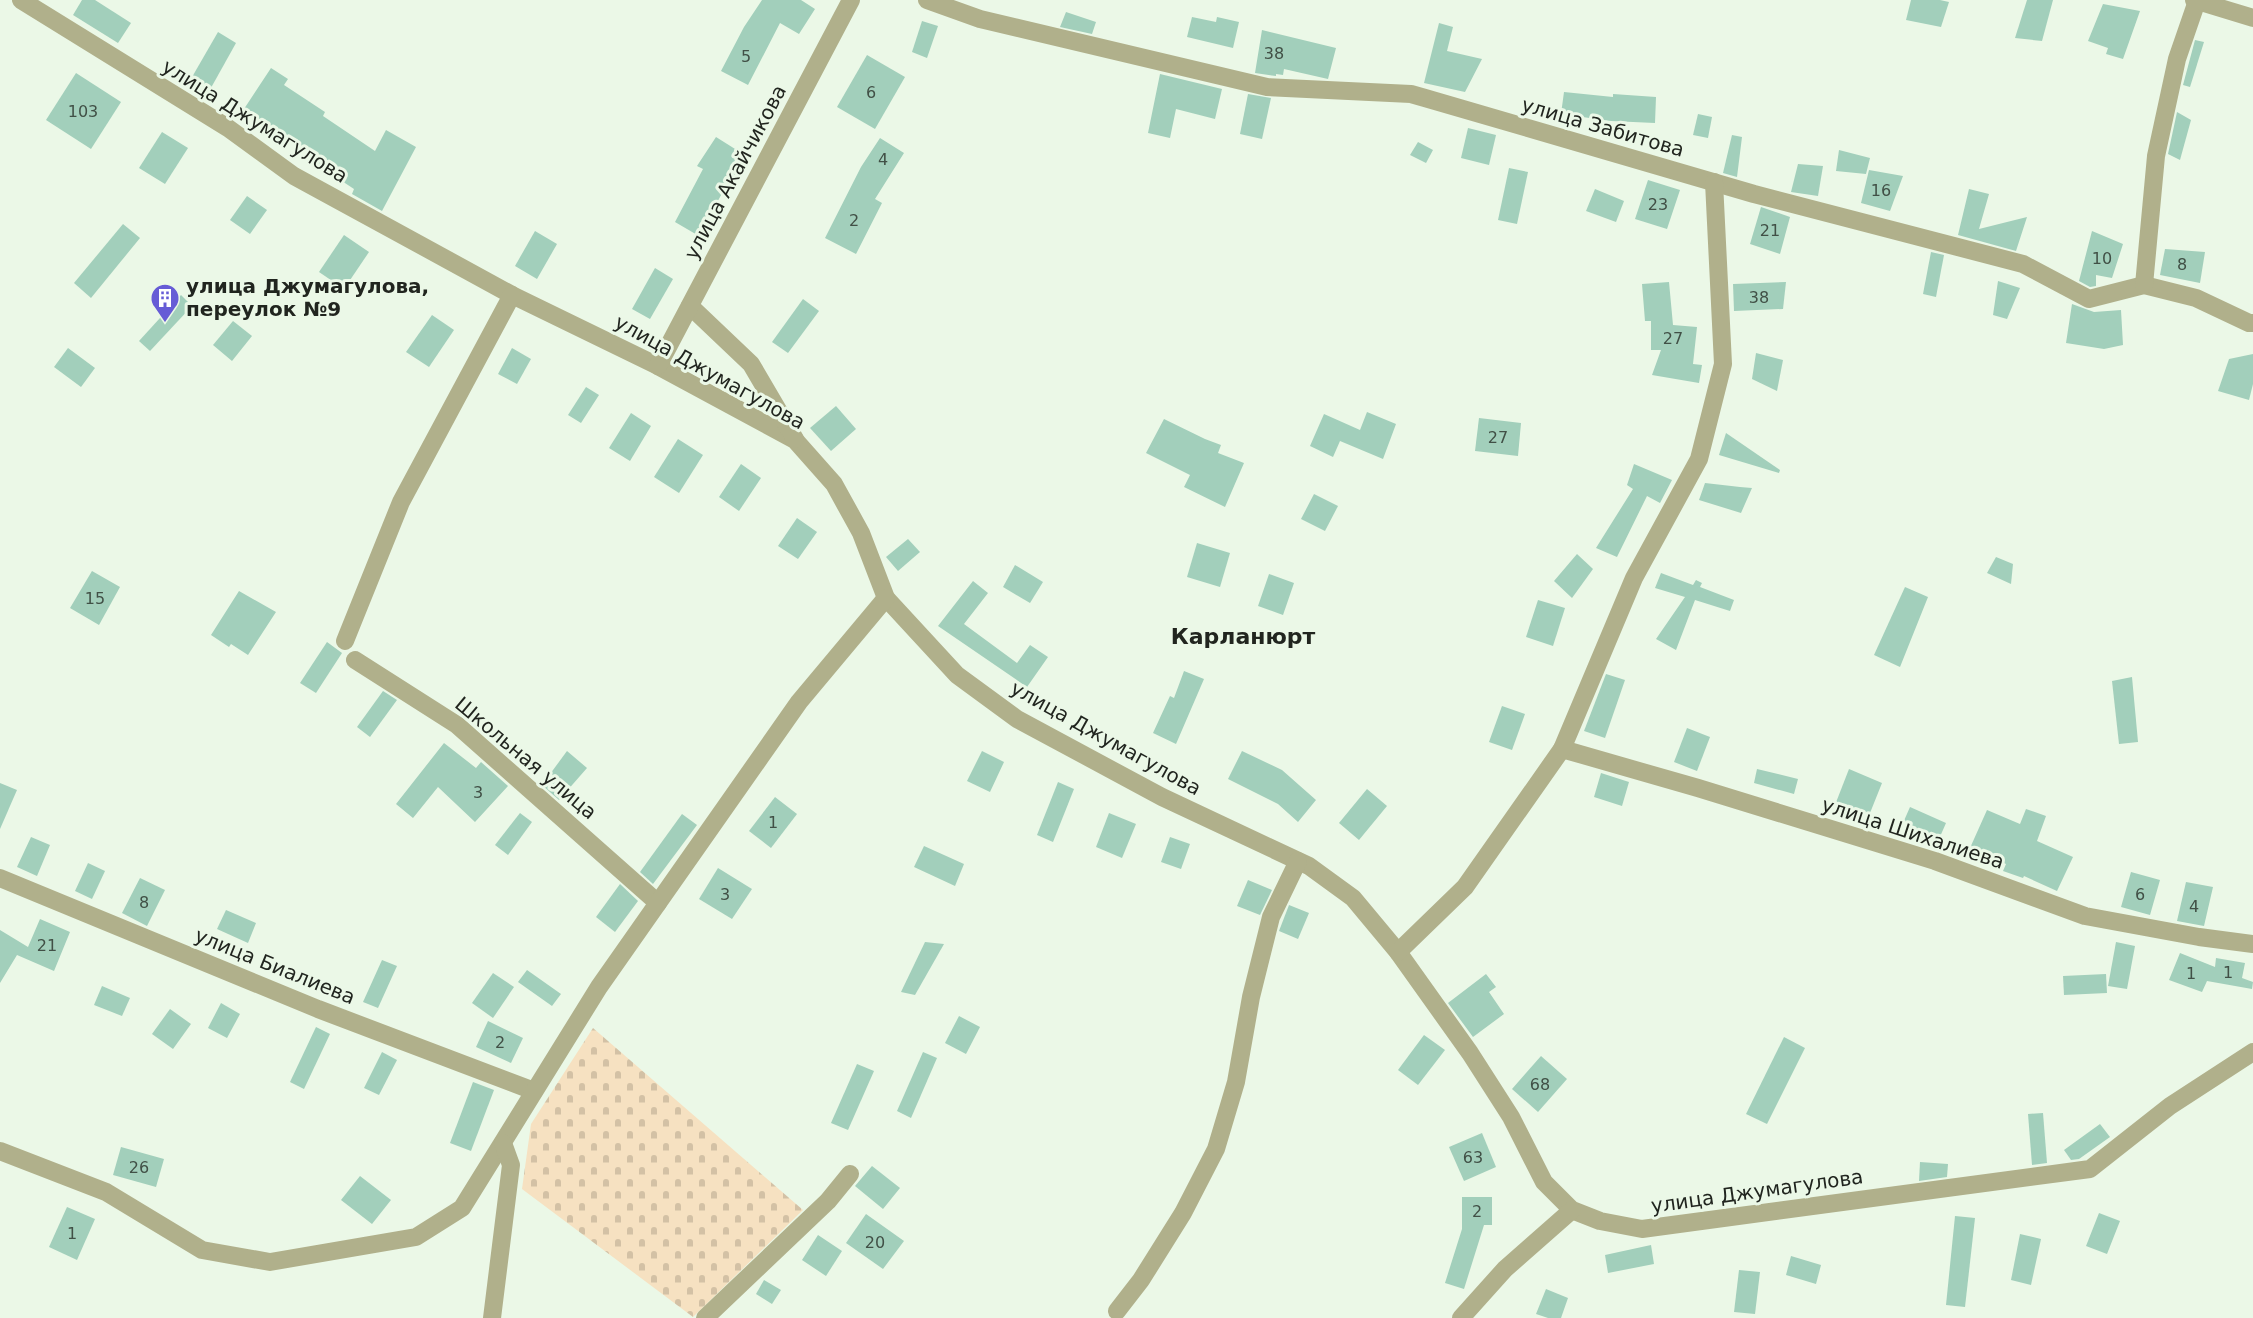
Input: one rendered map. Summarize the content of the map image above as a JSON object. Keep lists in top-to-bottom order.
{
  "streets": {
    "street": [
      "улица Джумагулова",
      "улица Забитова",
      "улица Акайчикова",
      "Школьная улица",
      "улица Шихалиева",
      "улица Биалиева"
    ]
  },
  "crossings": [
    ["улица Джумагулова", "улица Акайчикова"]
  ],
  "districts": ["Карланюрт"],
  "places": {
    "building": ["улица Джумагулова, переулок №9"]
  },
  "house_numbers": [
    "38",
    "5",
    "6",
    "103",
    "4",
    "16",
    "23",
    "2",
    "21",
    "10",
    "8",
    "38",
    "27",
    "27",
    "15",
    "3",
    "1",
    "3",
    "6",
    "8",
    "4",
    "21",
    "1",
    "1",
    "2",
    "68",
    "63",
    "26",
    "2",
    "1",
    "20"
  ]
}
